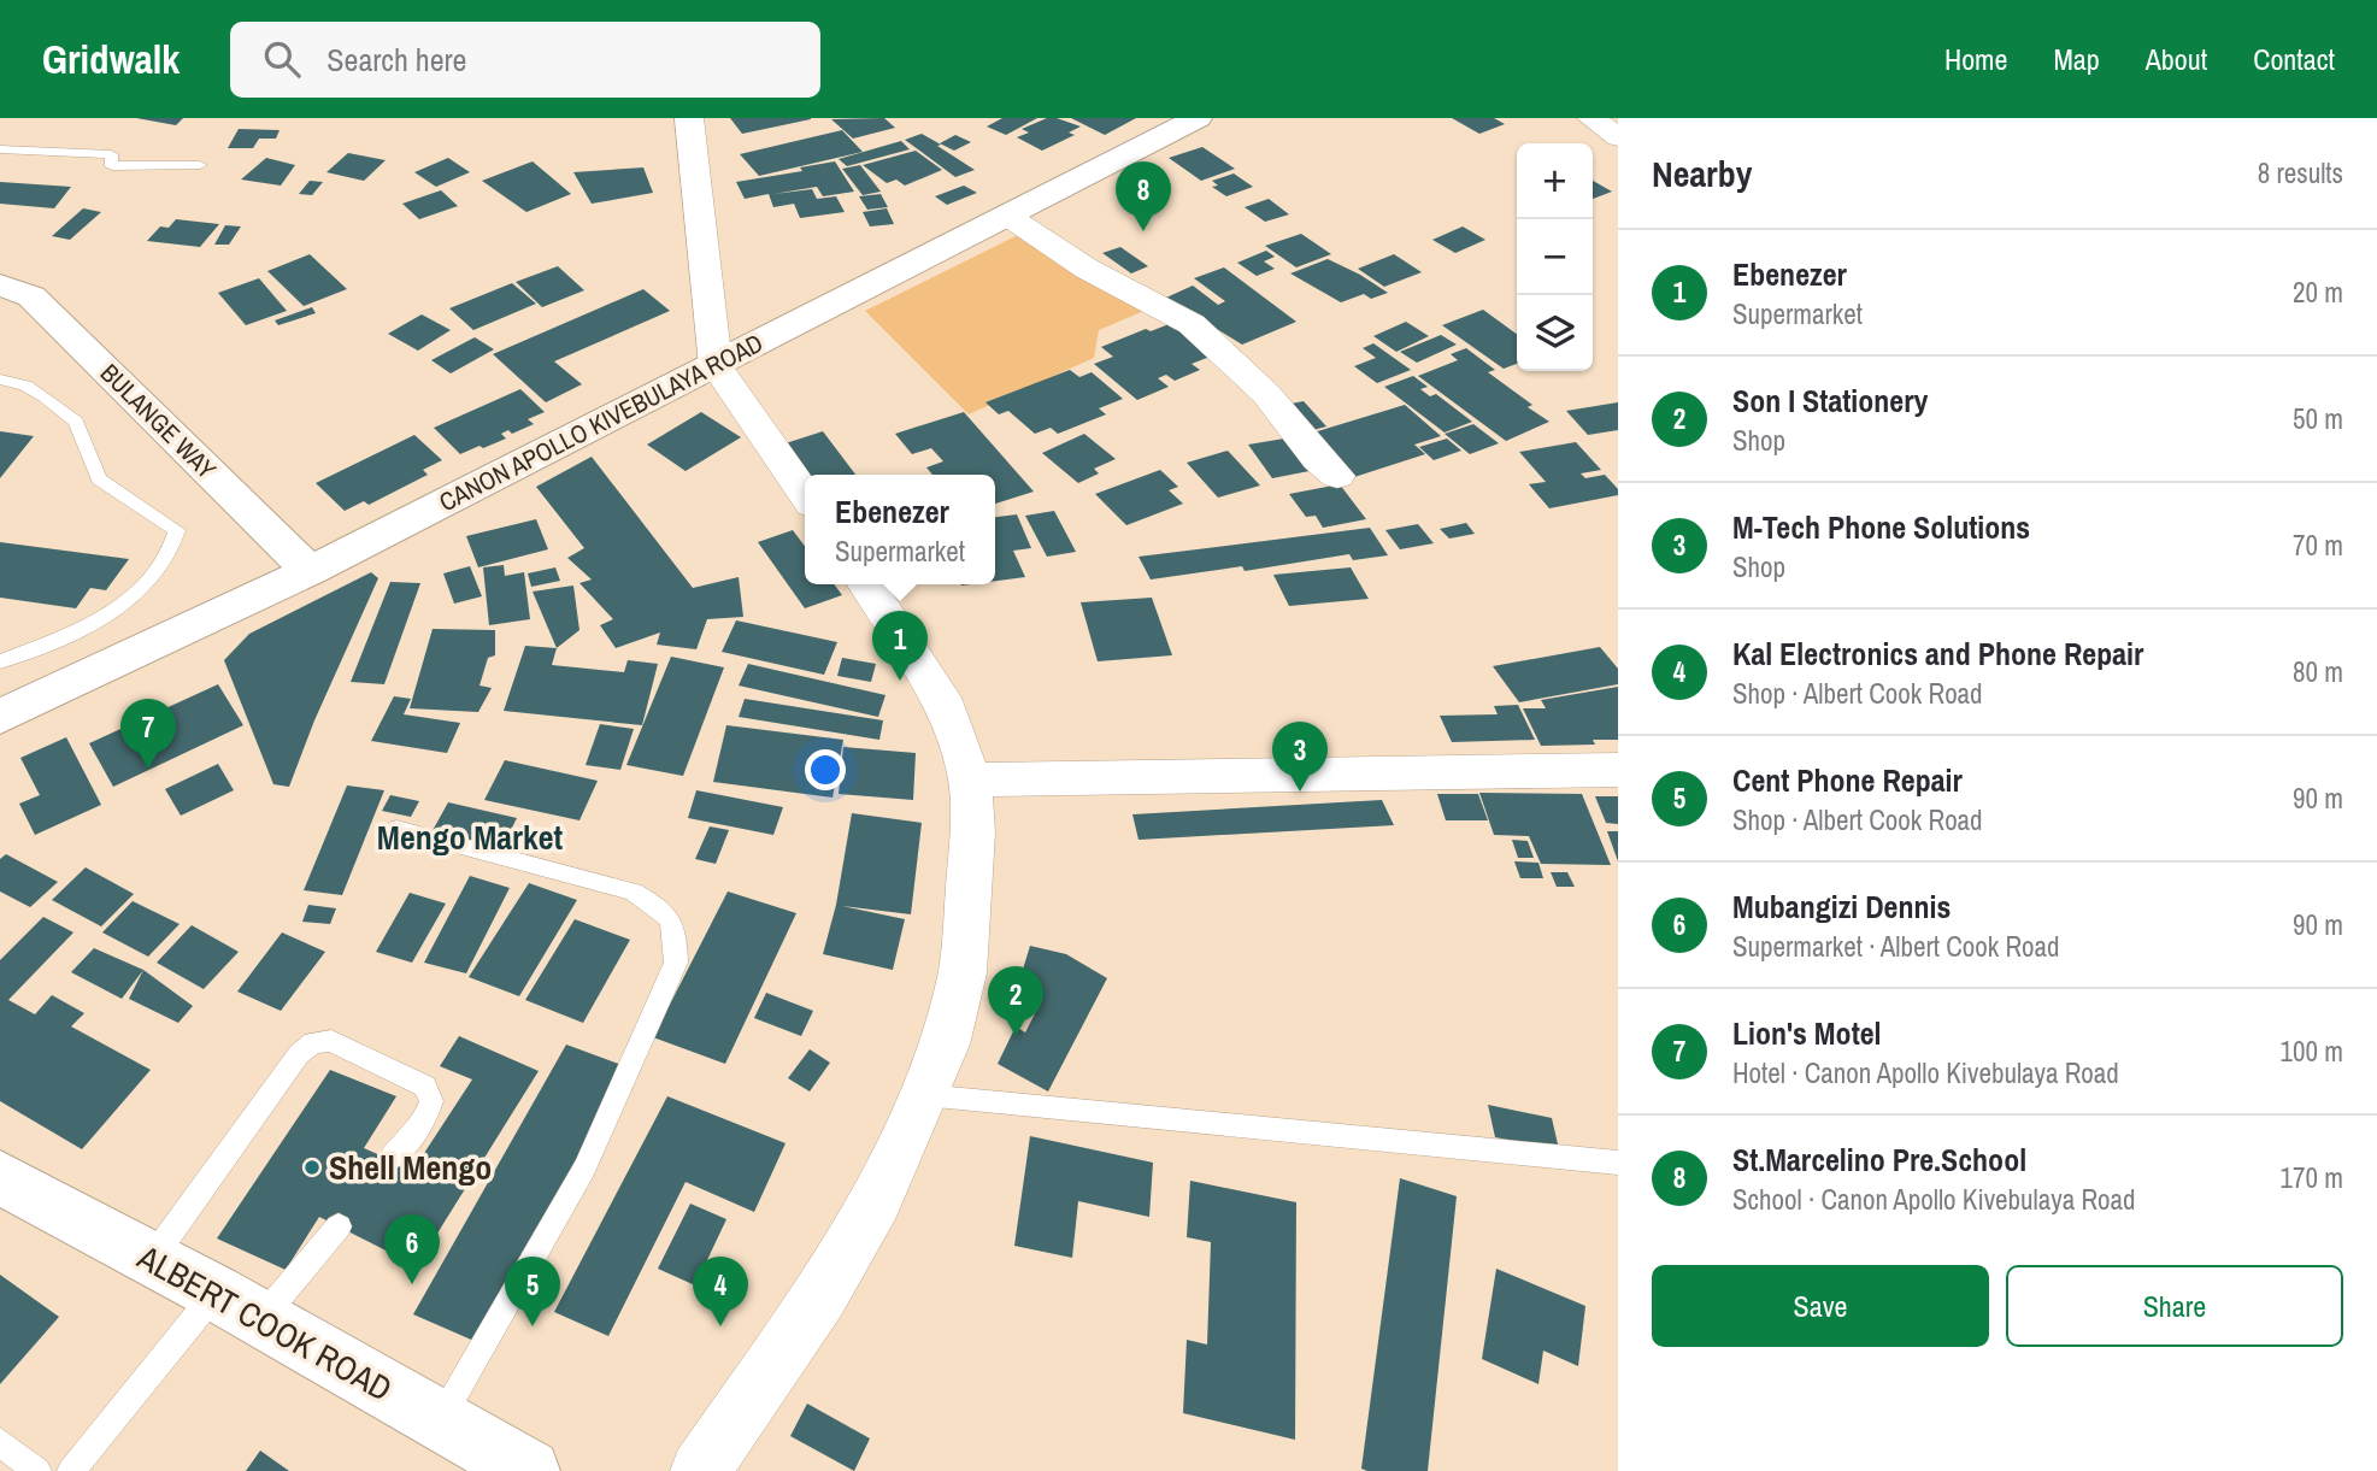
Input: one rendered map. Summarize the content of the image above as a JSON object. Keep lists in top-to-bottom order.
{
  "streets": {
    "main road": ["BULANGE WAY", "CANON APOLLO KIVEBULAYA ROAD", "ALBERT COOK ROAD"]
  },
  "crossings": [
    ["BULANGE WAY", "CANON APOLLO KIVEBULAYA ROAD"]
  ],
  "districts": ["Mengo Market"],
  "places": ["Shell Mengo"],
  "page": {
    "header": "Gridwalk",
    "search": "Search here",
    "nav": [
      "Home",
      "Map",
      "About",
      "Contact"
    ],
    "heading": ["Nearby", "8 results"],
    "map_buttons": ["+", "−"],
    "pins": [
      "8",
      "1",
      "7",
      "3",
      "2",
      "6",
      "4",
      "5"
    ],
    "list": [
      {
        "mark": "1",
        "name": "Ebenezer",
        "note": "Supermarket",
        "value": "20 m"
      },
      {
        "mark": "2",
        "name": "Son I Stationery",
        "note": "Shop",
        "value": "50 m"
      },
      {
        "mark": "3",
        "name": "M-Tech Phone Solutions",
        "note": "Shop",
        "value": "70 m"
      },
      {
        "mark": "4",
        "name": "Kal Electronics and Phone Repair",
        "note": "Shop · Albert Cook Road",
        "value": "80 m"
      },
      {
        "mark": "5",
        "name": "Cent Phone Repair",
        "note": "Shop · Albert Cook Road",
        "value": "90 m"
      },
      {
        "mark": "6",
        "name": "Mubangizi Dennis",
        "note": "Supermarket · Albert Cook Road",
        "value": "90 m"
      },
      {
        "mark": "7",
        "name": "Lion's Motel",
        "note": "Hotel · Canon Apollo Kivebulaya Road",
        "value": "100 m"
      },
      {
        "mark": "8",
        "name": "St.Marcelino Pre.School",
        "note": "School · Canon Apollo Kivebulaya Road",
        "value": "170 m"
      }
    ],
    "popup": ["Ebenezer", "Supermarket"],
    "buttons": ["Save", "Share"]
  }
}
